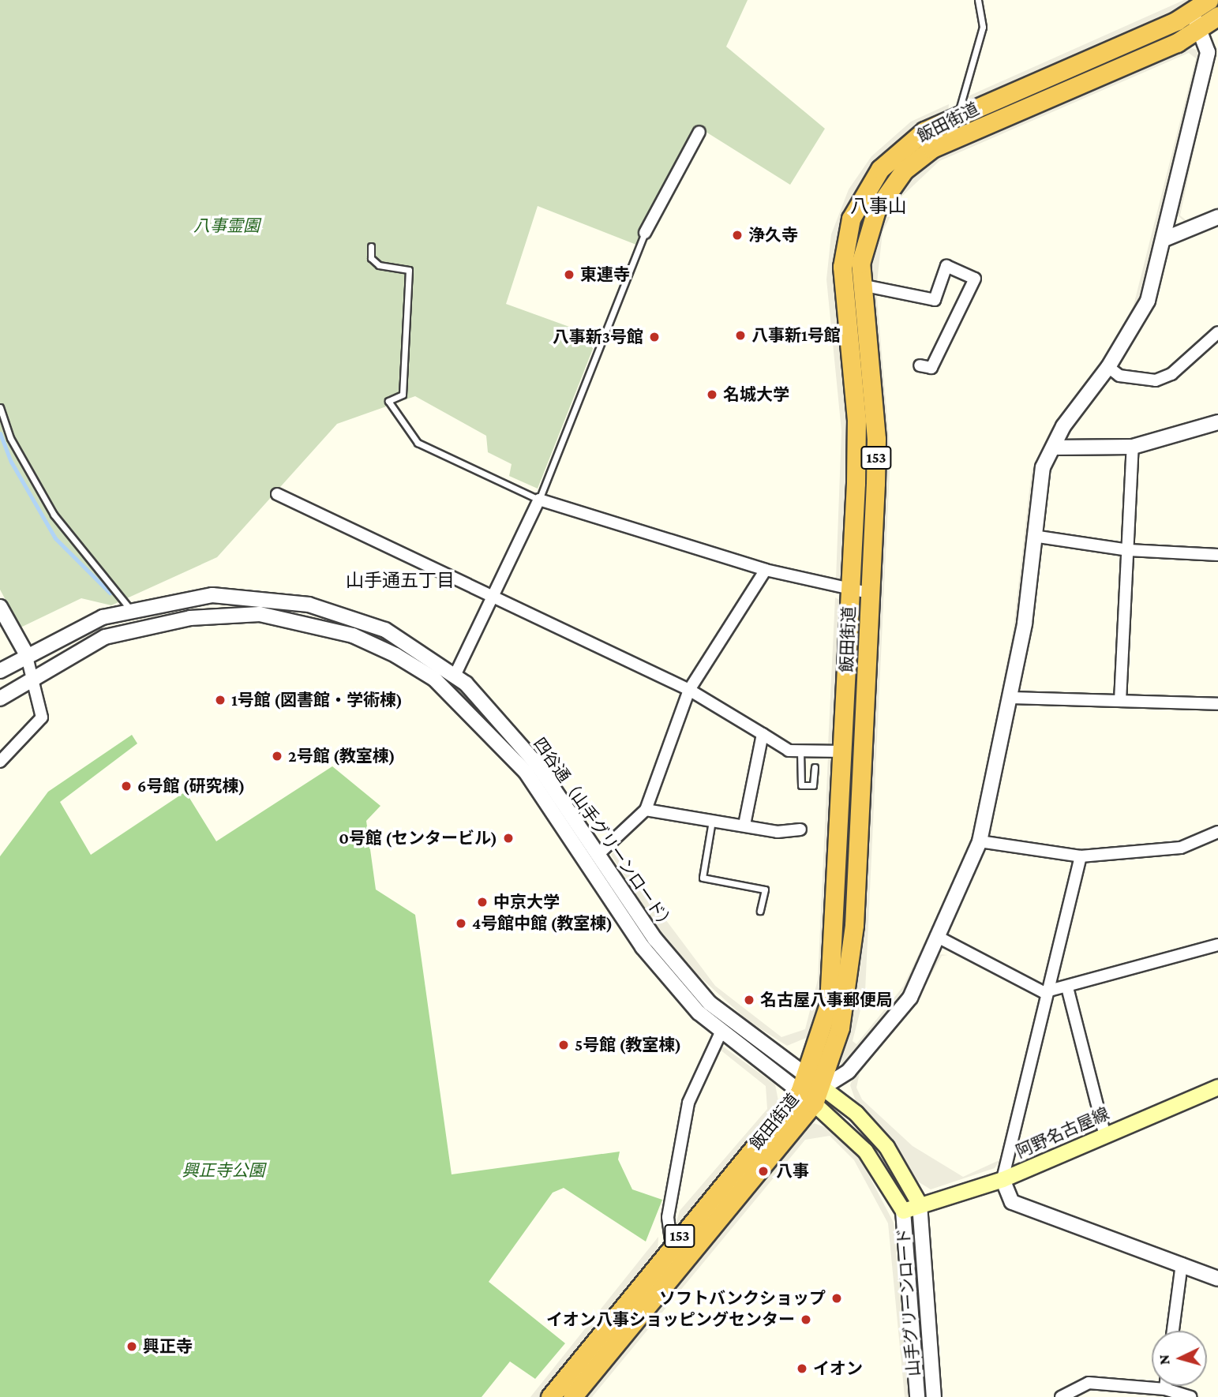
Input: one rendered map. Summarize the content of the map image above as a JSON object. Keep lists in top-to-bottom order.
{
  "streets": {
    "highway": ["飯田街道", "153"],
    "main road": ["阿野名古屋線"],
    "street": ["四谷通（山手グリーンロード）", "山手グリーンロード"]
  },
  "crossings": [
    ["飯田街道", "四谷通（山手グリーンロード）"],
    ["阿野名古屋線", "山手グリーンロード"]
  ],
  "districts": ["八事山", "山手通五丁目"],
  "parks": ["八事霊園", "興正寺公園"],
  "places": [
    "浄久寺",
    "東連寺",
    "八事新1号館",
    "八事新3号館",
    "名城大学",
    "1号館 (図書館・学術棟)",
    "2号館 (教室棟)",
    "6号館 (研究棟)",
    "0号館 (センタービル)",
    "中京大学",
    "4号館中館 (教室棟)",
    "名古屋八事郵便局",
    "5号館 (教室棟)",
    "八事",
    "ソフトバンクショップ",
    "イオン八事ショッピングセンター",
    "興正寺",
    "イオン"
  ],
  "north": "left"
}
